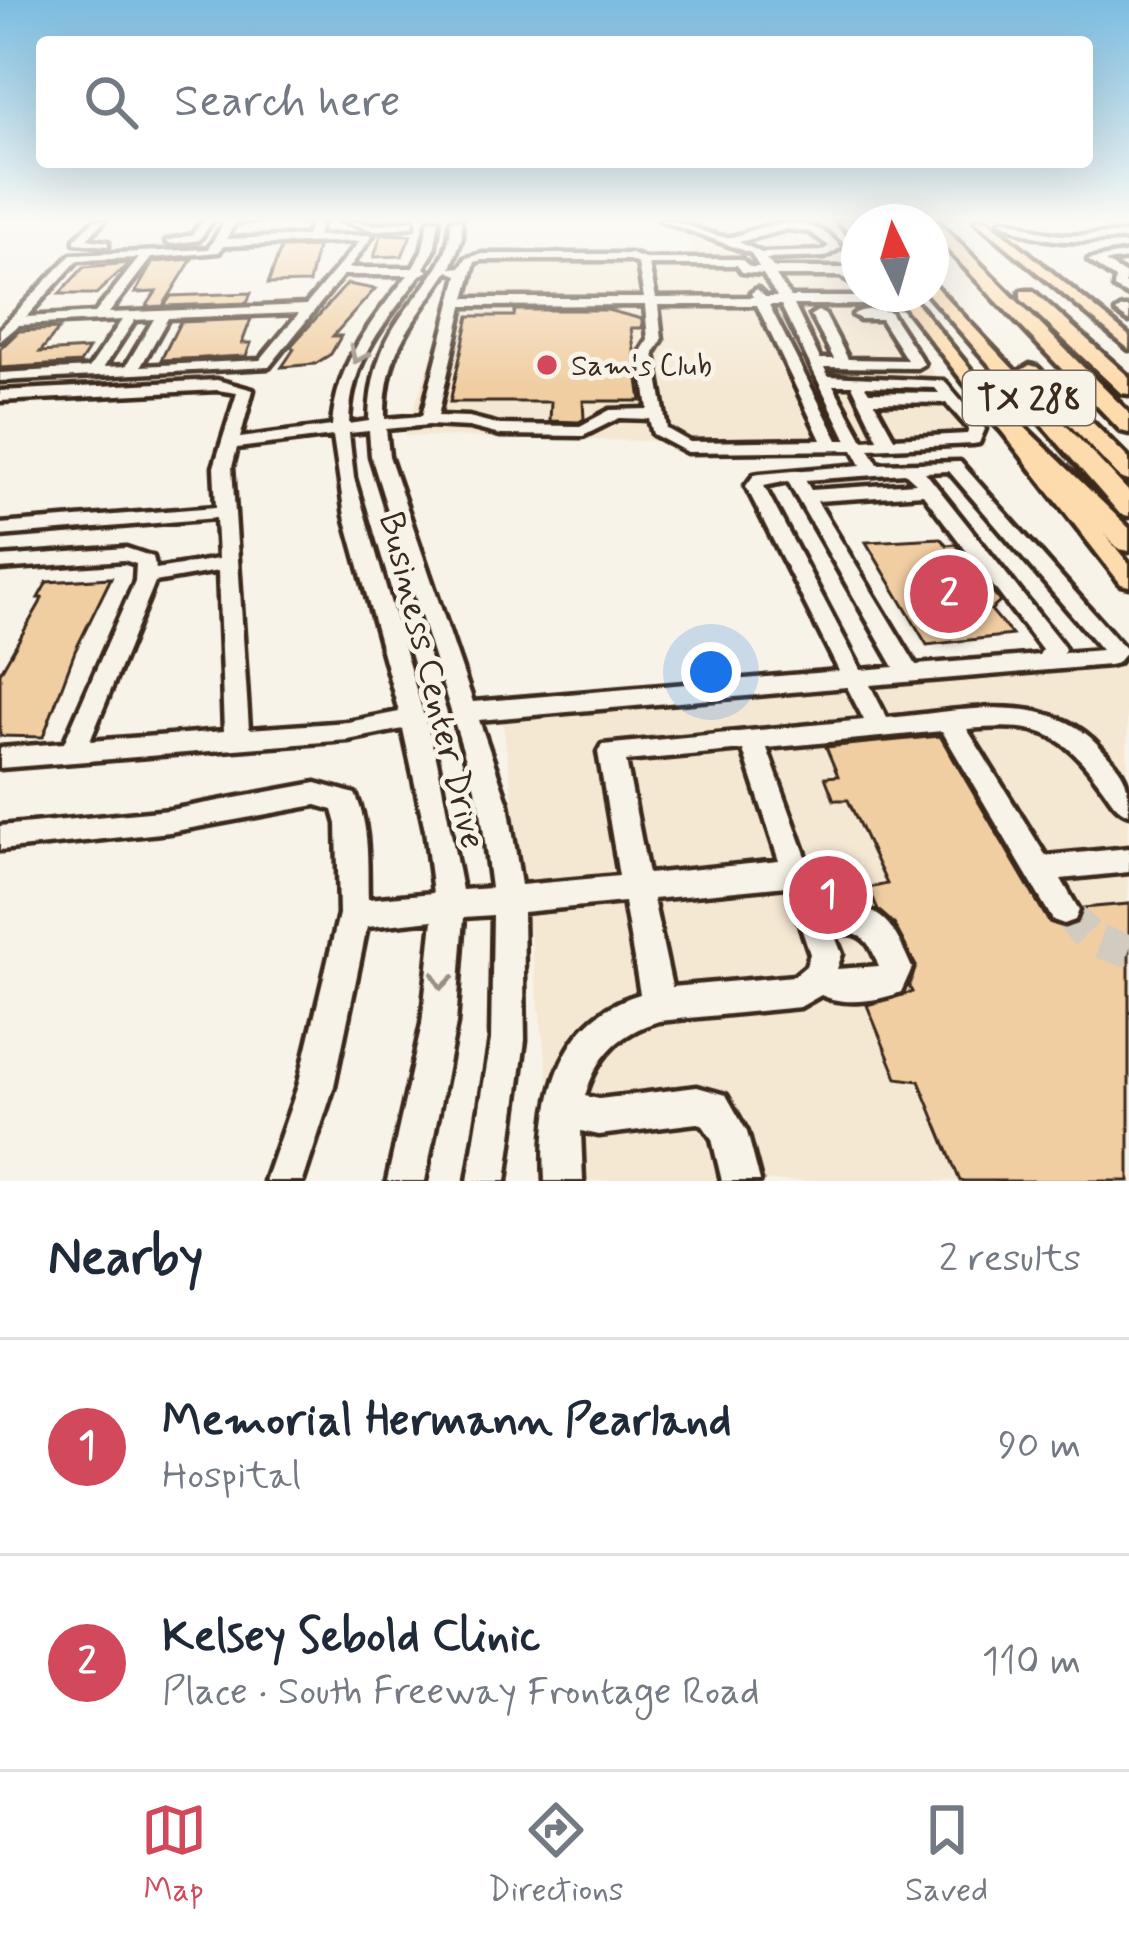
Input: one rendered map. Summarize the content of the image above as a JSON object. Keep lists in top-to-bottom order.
{
  "streets": {
    "highway": ["TX 288"],
    "street": ["Business Center Drive"]
  },
  "places": ["Sam's Club"],
  "north": "top",
  "page": {
    "search": "Search here",
    "pins": ["2", "1"],
    "heading": ["Nearby", "2 results"],
    "list": [
      {
        "mark": "1",
        "name": "Memorial Hermann Pearland",
        "note": "Hospital",
        "value": "90 m"
      },
      {
        "mark": "2",
        "name": "Kelsey Sebold Clinic",
        "note": "Place · South Freeway Frontage Road",
        "value": "110 m"
      }
    ],
    "nav": ["Map", "Directions", "Saved"]
  }
}
